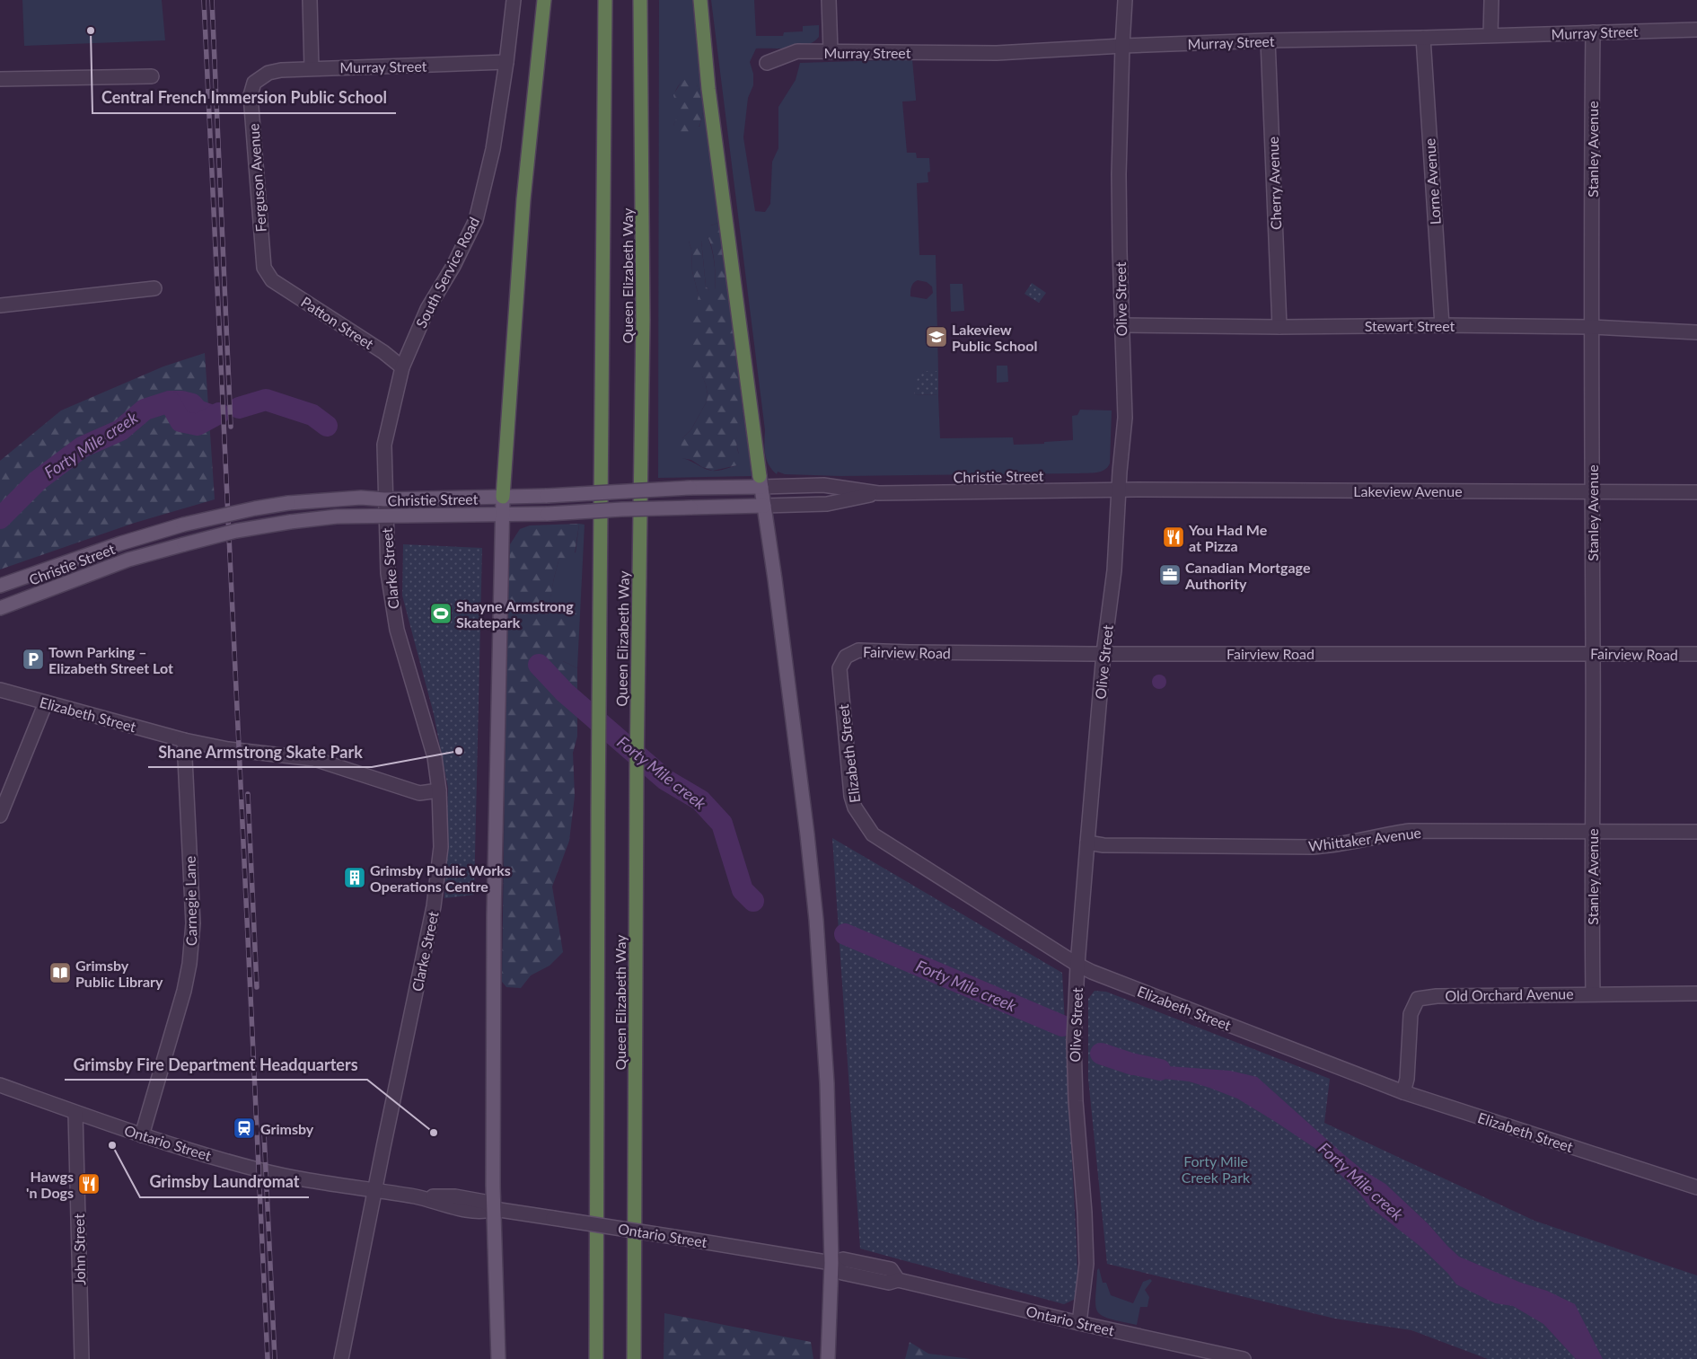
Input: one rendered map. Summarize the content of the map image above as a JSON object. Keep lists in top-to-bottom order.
{
  "streets": {
    "highway": ["Queen Elizabeth Way"],
    "main road": ["Christie Street"],
    "street": [
      "Murray Street",
      "Stanley Avenue",
      "Ferguson Avenue",
      "Lorne Avenue",
      "Cherry Avenue",
      "South Service Road",
      "Olive Street",
      "Patton Street",
      "Stewart Street",
      "Lakeview Avenue",
      "Clarke Street",
      "Fairview Road",
      "Elizabeth Street",
      "Whittaker Avenue",
      "Carnegie Lane",
      "Old Orchard Avenue",
      "Ontario Street",
      "John Street"
    ]
  },
  "crossings": [
    ["Murray Street", "Stanley Avenue"],
    ["Murray Street", "Ferguson Avenue"],
    ["Murray Street", "Lorne Avenue"],
    ["Murray Street", "Cherry Avenue"],
    ["Murray Street", "South Service Road"],
    ["Murray Street", "Olive Street"],
    ["Stanley Avenue", "Stewart Street"],
    ["Stanley Avenue", "Lakeview Avenue"],
    ["Stanley Avenue", "Fairview Road"],
    ["Stanley Avenue", "Whittaker Avenue"],
    ["Stanley Avenue", "Old Orchard Avenue"],
    ["Ferguson Avenue", "Patton Street"],
    ["Lorne Avenue", "Stewart Street"],
    ["Cherry Avenue", "Stewart Street"],
    ["South Service Road", "Patton Street"],
    ["South Service Road", "Christie Street"],
    ["South Service Road", "Clarke Street"],
    ["Olive Street", "Stewart Street"],
    ["Olive Street", "Christie Street"],
    ["Olive Street", "Lakeview Avenue"],
    ["Olive Street", "Fairview Road"],
    ["Olive Street", "Elizabeth Street"],
    ["Olive Street", "Whittaker Avenue"],
    ["Olive Street", "Ontario Street"],
    ["Christie Street", "Lakeview Avenue"],
    ["Christie Street", "Clarke Street"],
    ["Clarke Street", "Elizabeth Street"],
    ["Clarke Street", "Ontario Street"],
    ["Fairview Road", "Elizabeth Street"],
    ["Elizabeth Street", "Carnegie Lane"],
    ["Elizabeth Street", "Old Orchard Avenue"],
    ["Carnegie Lane", "Ontario Street"],
    ["Ontario Street", "John Street"]
  ],
  "water": ["Forty Mile creek"],
  "parks": ["Forty Mile Creek Park"],
  "places": {
    "other": [
      "Central French Immersion Public School",
      "Shane Armstrong Skate Park",
      "Grimsby Fire Department Headquarters",
      "Grimsby Laundromat"
    ],
    "school or university": ["Lakeview Public School"],
    "restaurant": ["You Had Me at Pizza", "Hawgs 'n Dogs"],
    "office": ["Canadian Mortgage Authority"],
    "sports": ["Shayne Armstrong Skatepark"],
    "parking": ["Town Parking – Elizabeth Street Lot"],
    "building": ["Grimsby Public Works Operations Centre"],
    "library": ["Grimsby Public Library"],
    "station": ["Grimsby"]
  }
}
